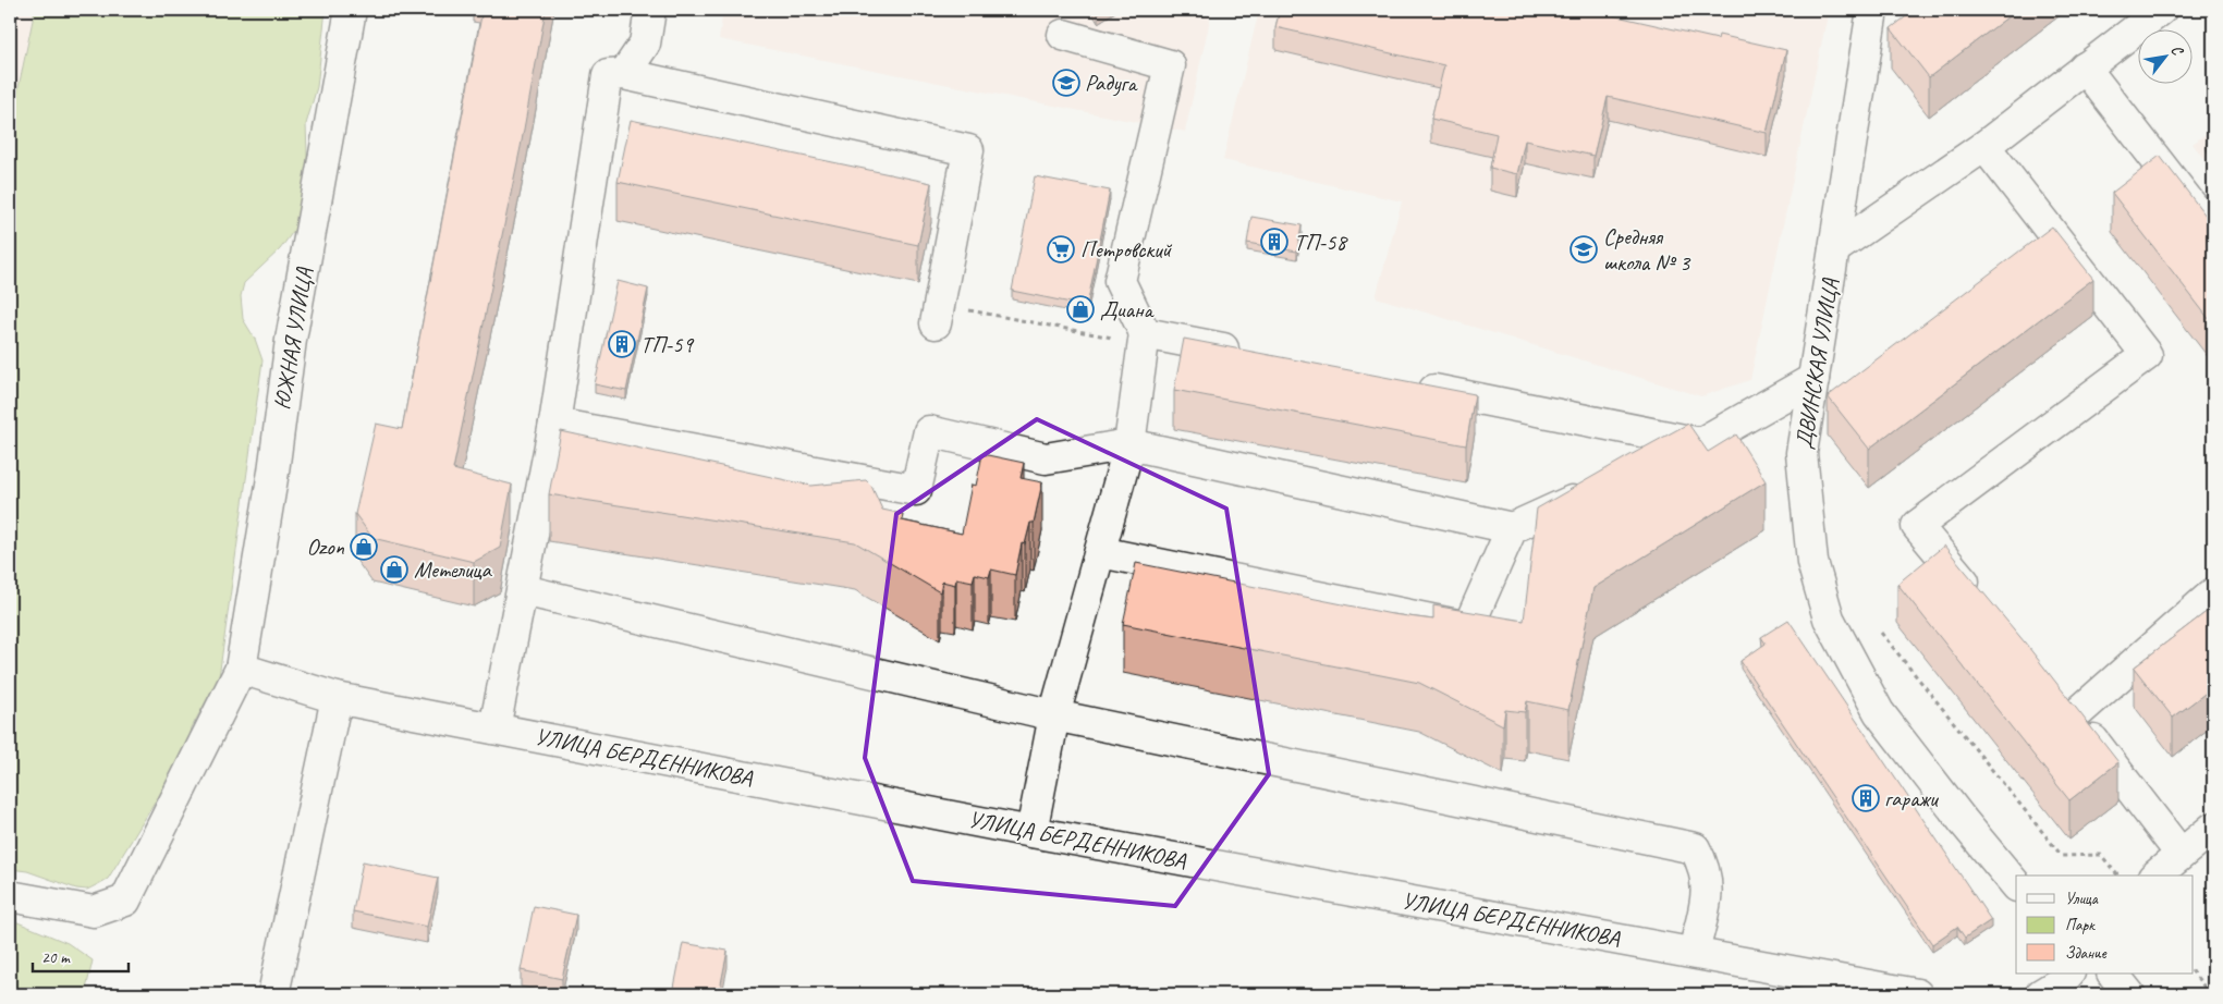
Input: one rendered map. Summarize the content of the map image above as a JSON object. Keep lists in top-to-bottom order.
{
  "streets": {
    "street": ["ЮЖНАЯ УЛИЦА", "ДВИНСКАЯ УЛИЦА", "УЛИЦА БЕРДЕННИКОВА"]
  },
  "crossings": [
    ["ЮЖНАЯ УЛИЦА", "УЛИЦА БЕРДЕННИКОВА"]
  ],
  "places": {
    "school or university": ["Радуга", "Средняя школа № 3"],
    "building": ["ТП-58", "ТП-59", "гаражи"],
    "supermarket": ["Петровский"],
    "shop": ["Диана", "Ozon", "Метелица"]
  },
  "legend": ["Улица", "Парк", "Здание"],
  "scale_bar": "20 m",
  "north": "top right"
}
